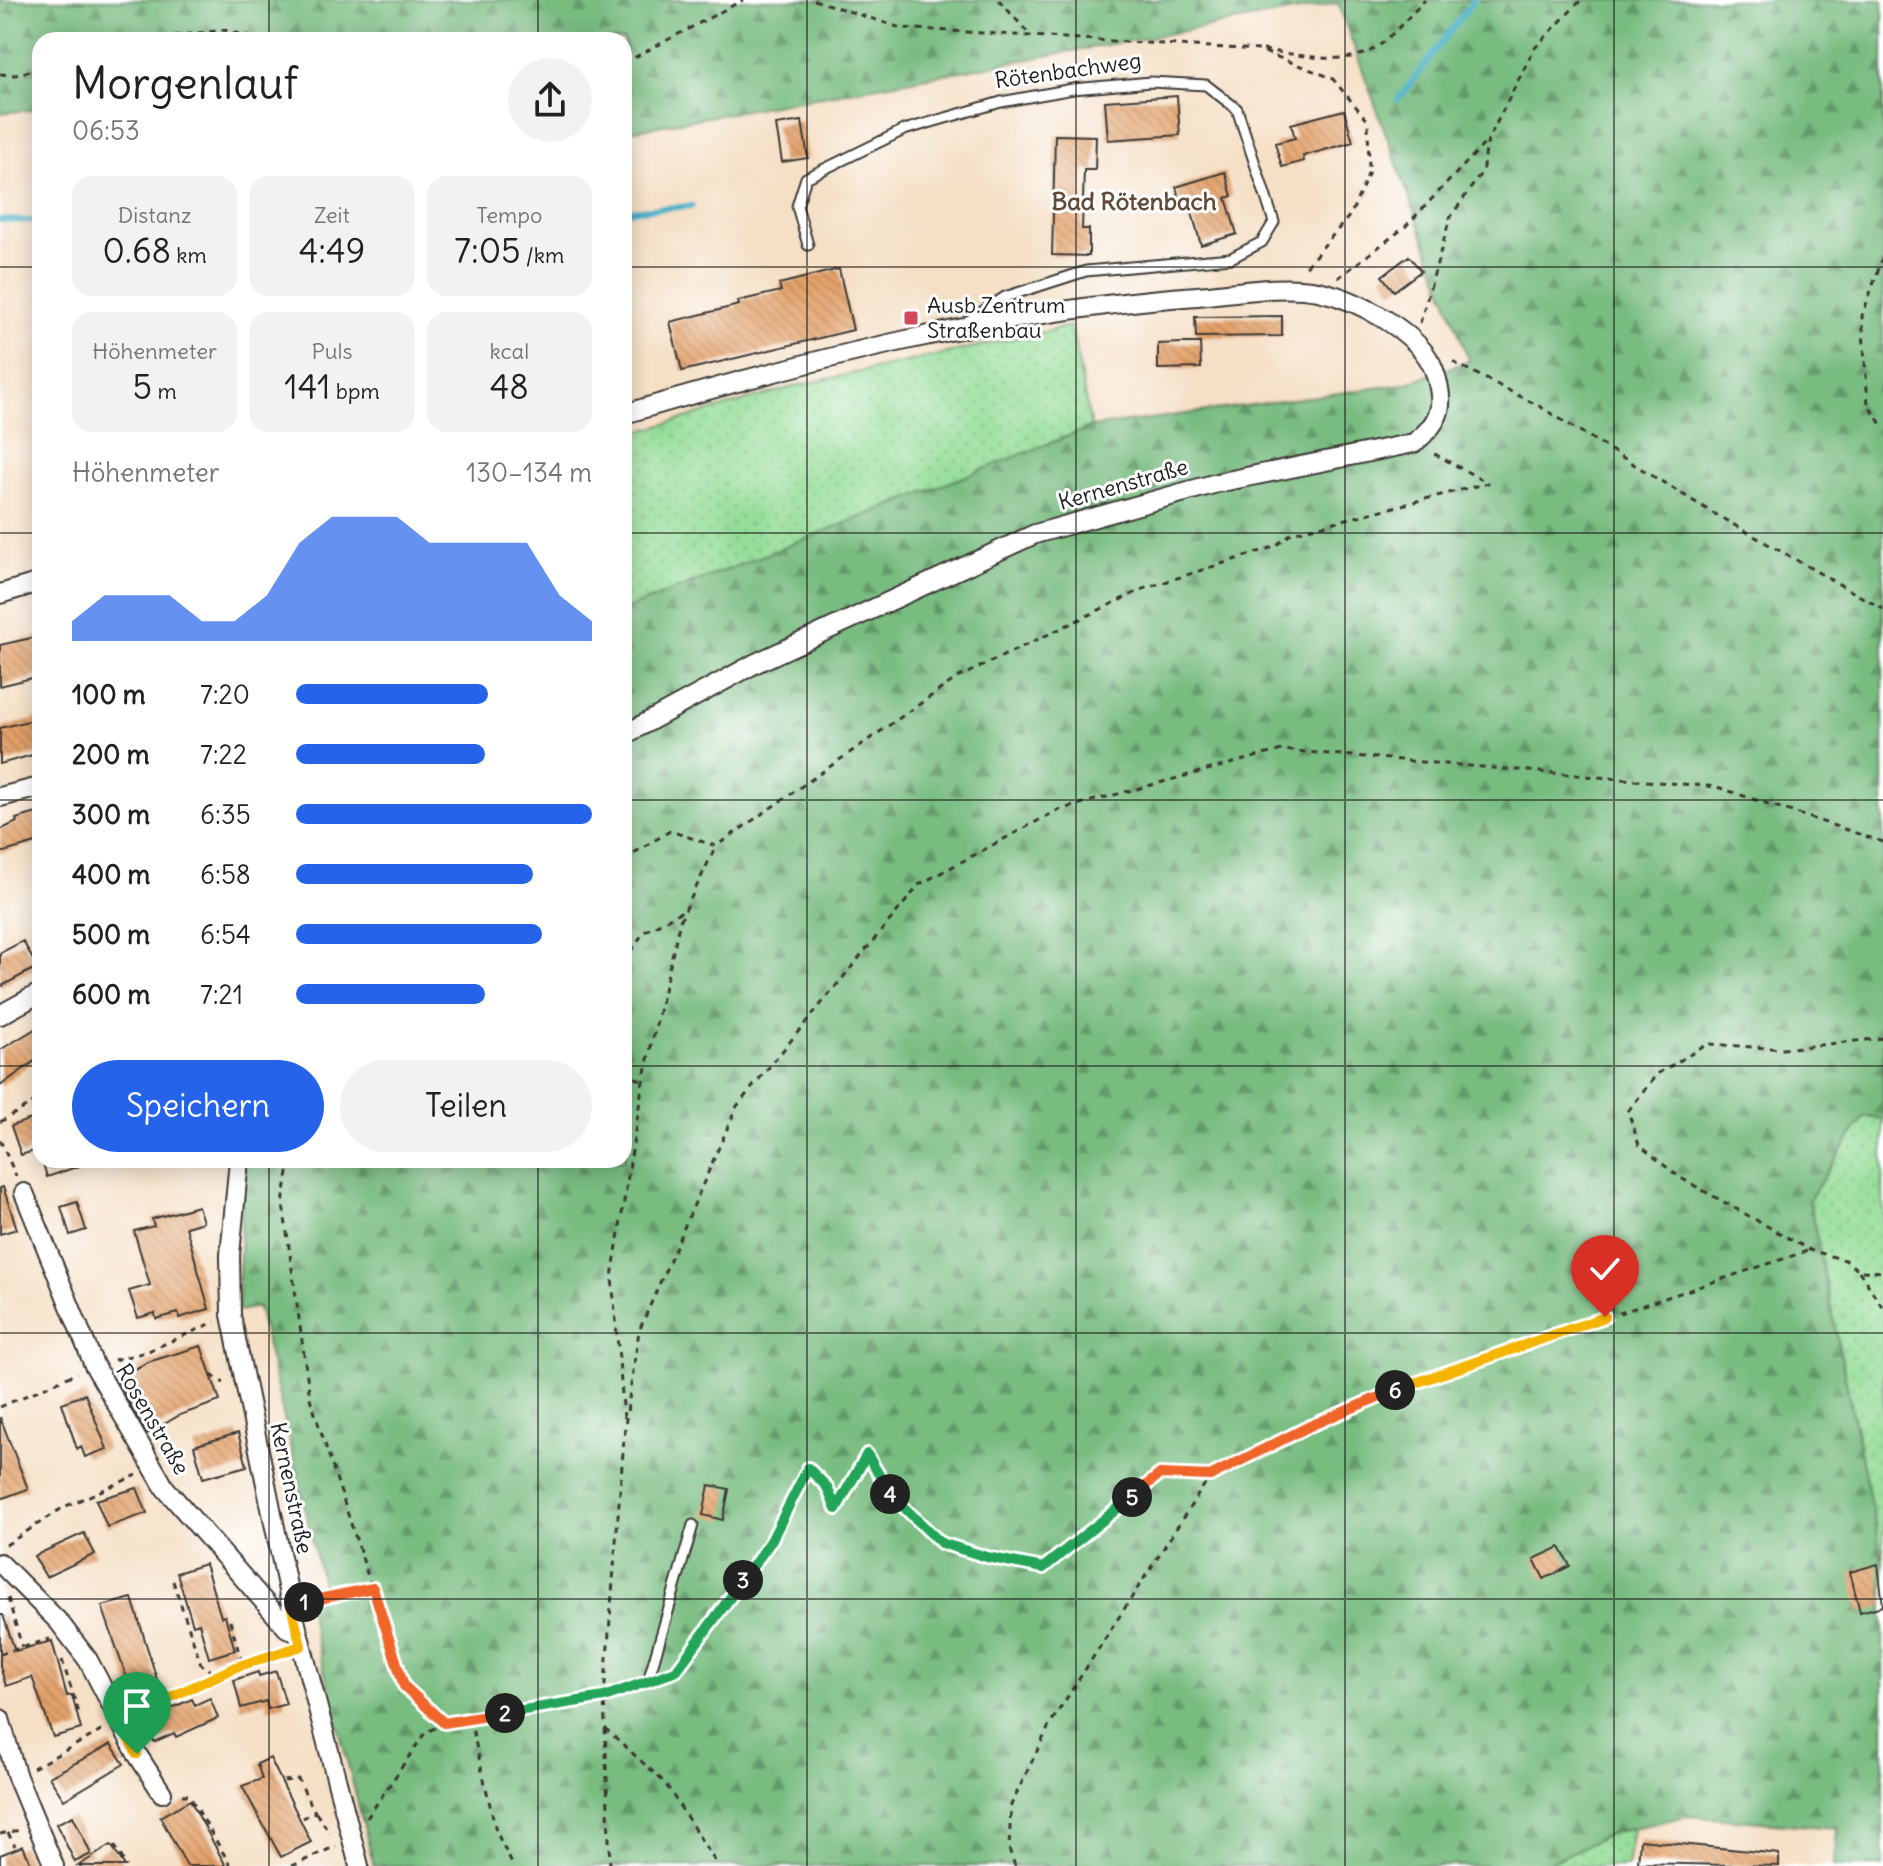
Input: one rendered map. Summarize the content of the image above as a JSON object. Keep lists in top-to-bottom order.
{
  "streets": {
    "street": ["Rötenbachweg", "Kernenstraße", "Rosenstraße"]
  },
  "crossings": [
    ["Kernenstraße", "Rosenstraße"]
  ],
  "districts": ["Bad Rötenbach"],
  "places": {
    "transit": ["Ausb.Zentrum Straßenbau"]
  },
  "page": {
    "heading": ["Morgenlauf", "06:53"],
    "stats": [
      ["Distanz", "0.68 km"],
      ["Zeit", "4:49"],
      ["Tempo", "7:05 /km"],
      ["Höhenmeter", "5 m"],
      ["Puls", "141 bpm"],
      ["kcal", "48"]
    ],
    "chart": ["Höhenmeter", "130–134 m"],
    "list": [
      {
        "name": "100 m",
        "note": "7:20"
      },
      {
        "name": "200 m",
        "note": "7:22"
      },
      {
        "name": "300 m",
        "note": "6:35"
      },
      {
        "name": "400 m",
        "note": "6:58"
      },
      {
        "name": "500 m",
        "note": "6:54"
      },
      {
        "name": "600 m",
        "note": "7:21"
      }
    ],
    "buttons": ["Speichern", "Teilen"],
    "pins": [
      "6",
      "4",
      "5",
      "3",
      "1",
      "2"
    ]
  }
}
